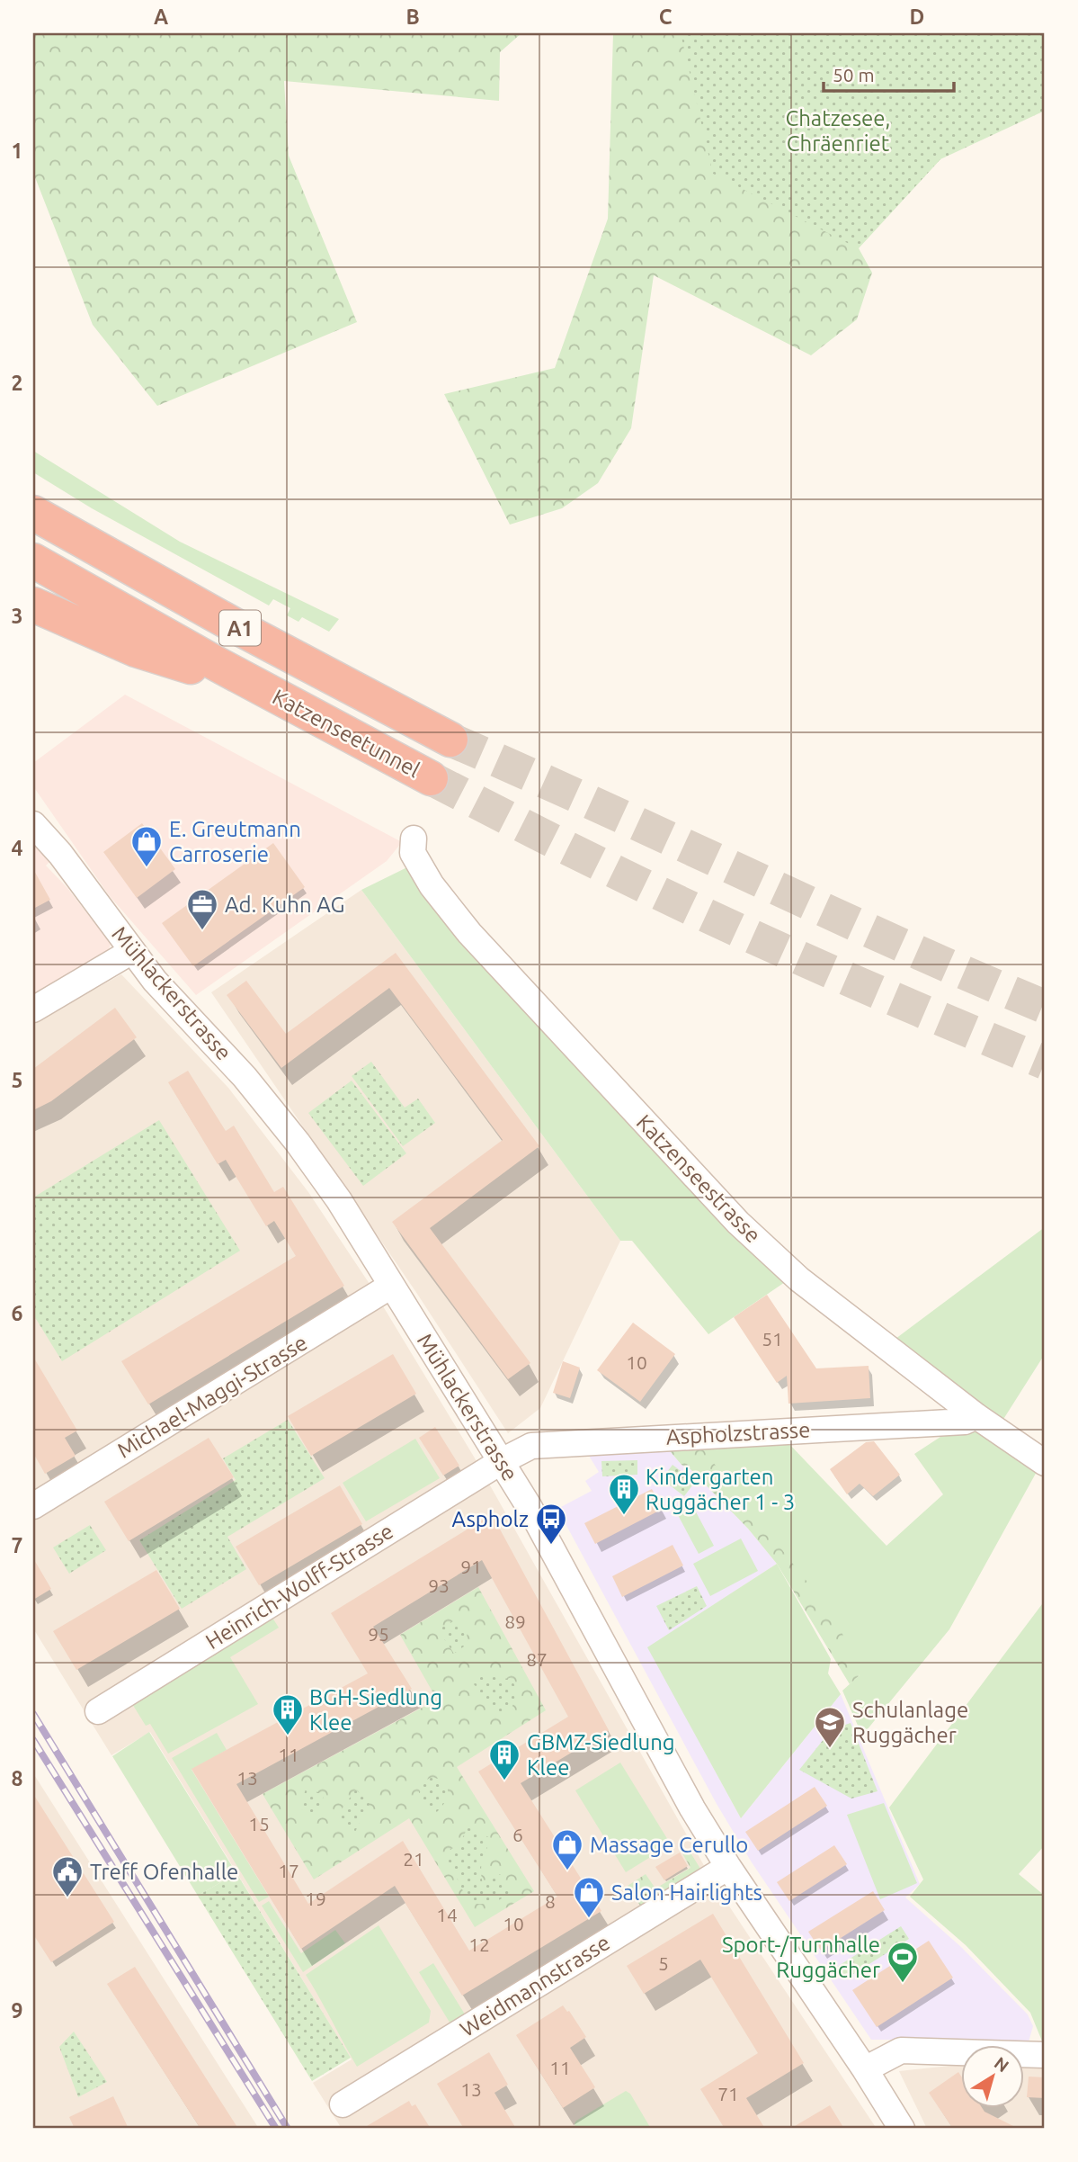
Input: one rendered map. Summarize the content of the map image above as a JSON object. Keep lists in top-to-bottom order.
{
  "streets": {
    "highway": ["A1", "Katzenseetunnel"],
    "street": [
      "Mühlackerstrasse",
      "Katzenseestrasse",
      "Michael-Maggi-Strasse",
      "Aspholzstrasse",
      "Heinrich-Wolff-Strasse",
      "Weidmannstrasse"
    ]
  },
  "crossings": [
    ["A1", "Katzenseetunnel"],
    ["Mühlackerstrasse", "Michael-Maggi-Strasse"],
    ["Mühlackerstrasse", "Aspholzstrasse"],
    ["Mühlackerstrasse", "Heinrich-Wolff-Strasse"],
    ["Mühlackerstrasse", "Weidmannstrasse"],
    ["Katzenseestrasse", "Aspholzstrasse"],
    ["Aspholzstrasse", "Heinrich-Wolff-Strasse"]
  ],
  "parks": ["Chatzesee, Chräenriet"],
  "places": {
    "shop": ["E. Greutmann Carroserie", "Massage Cerullo", "Salon Hairlights"],
    "office": ["Ad. Kuhn AG"],
    "building": ["Kindergarten Ruggächer 1 - 3", "BGH-Siedlung Klee", "GBMZ-Siedlung Klee"],
    "bus stop": ["Aspholz"],
    "school or university": ["Schulanlage Ruggächer"],
    "public building": ["Treff Ofenhalle"],
    "sports": ["Sport-/Turnhalle Ruggächer"]
  },
  "house_numbers": [
    "51",
    "10",
    "91",
    "93",
    "89",
    "95",
    "87",
    "11",
    "13",
    "15",
    "6",
    "21",
    "17",
    "19",
    "8",
    "14",
    "10",
    "12",
    "5",
    "11",
    "13",
    "71"
  ],
  "scale_bar": "50 m",
  "north": "top right",
  "grid": {
    "columns": [
      "A",
      "B",
      "C",
      "D"
    ],
    "rows": [
      "1",
      "2",
      "3",
      "4",
      "5",
      "6",
      "7",
      "8",
      "9"
    ]
  }
}
